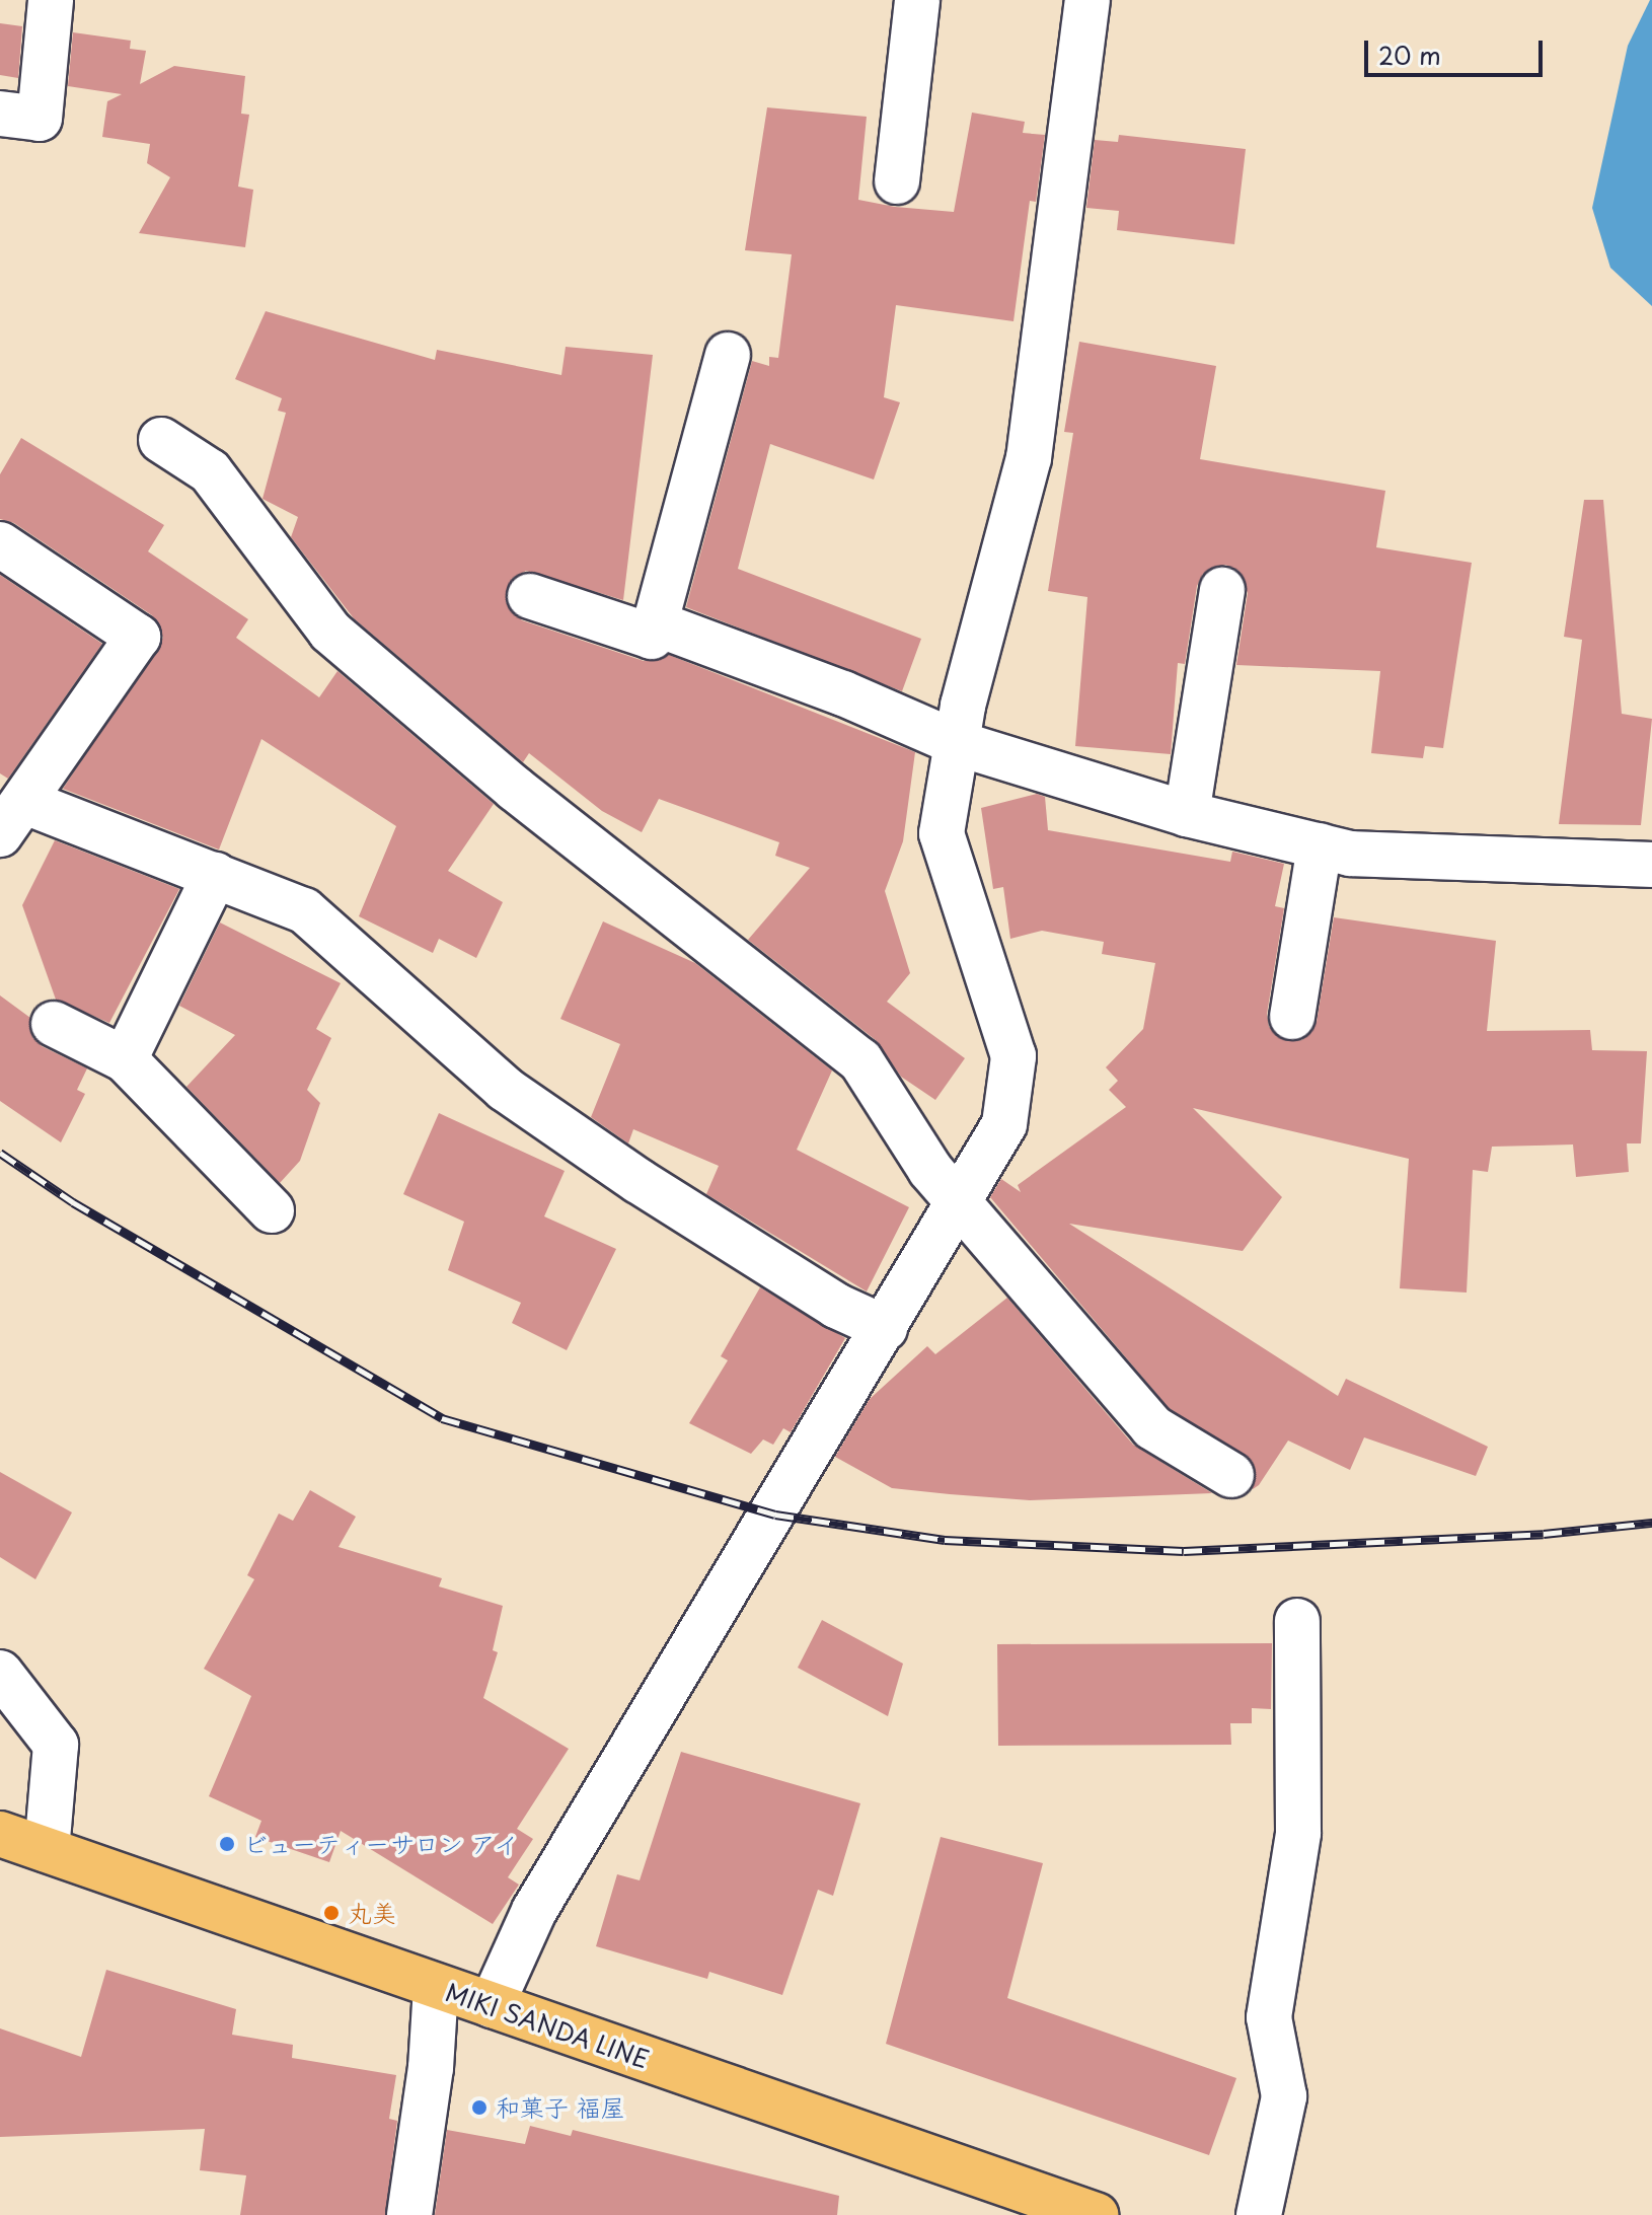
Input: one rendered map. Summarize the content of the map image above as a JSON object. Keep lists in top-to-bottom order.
{
  "streets": {
    "main road": ["MIKI SANDA LINE"]
  },
  "places": ["ビューティーサロン アイ", "丸美", "和菓子 福屋"],
  "scale_bar": "20 m"
}
